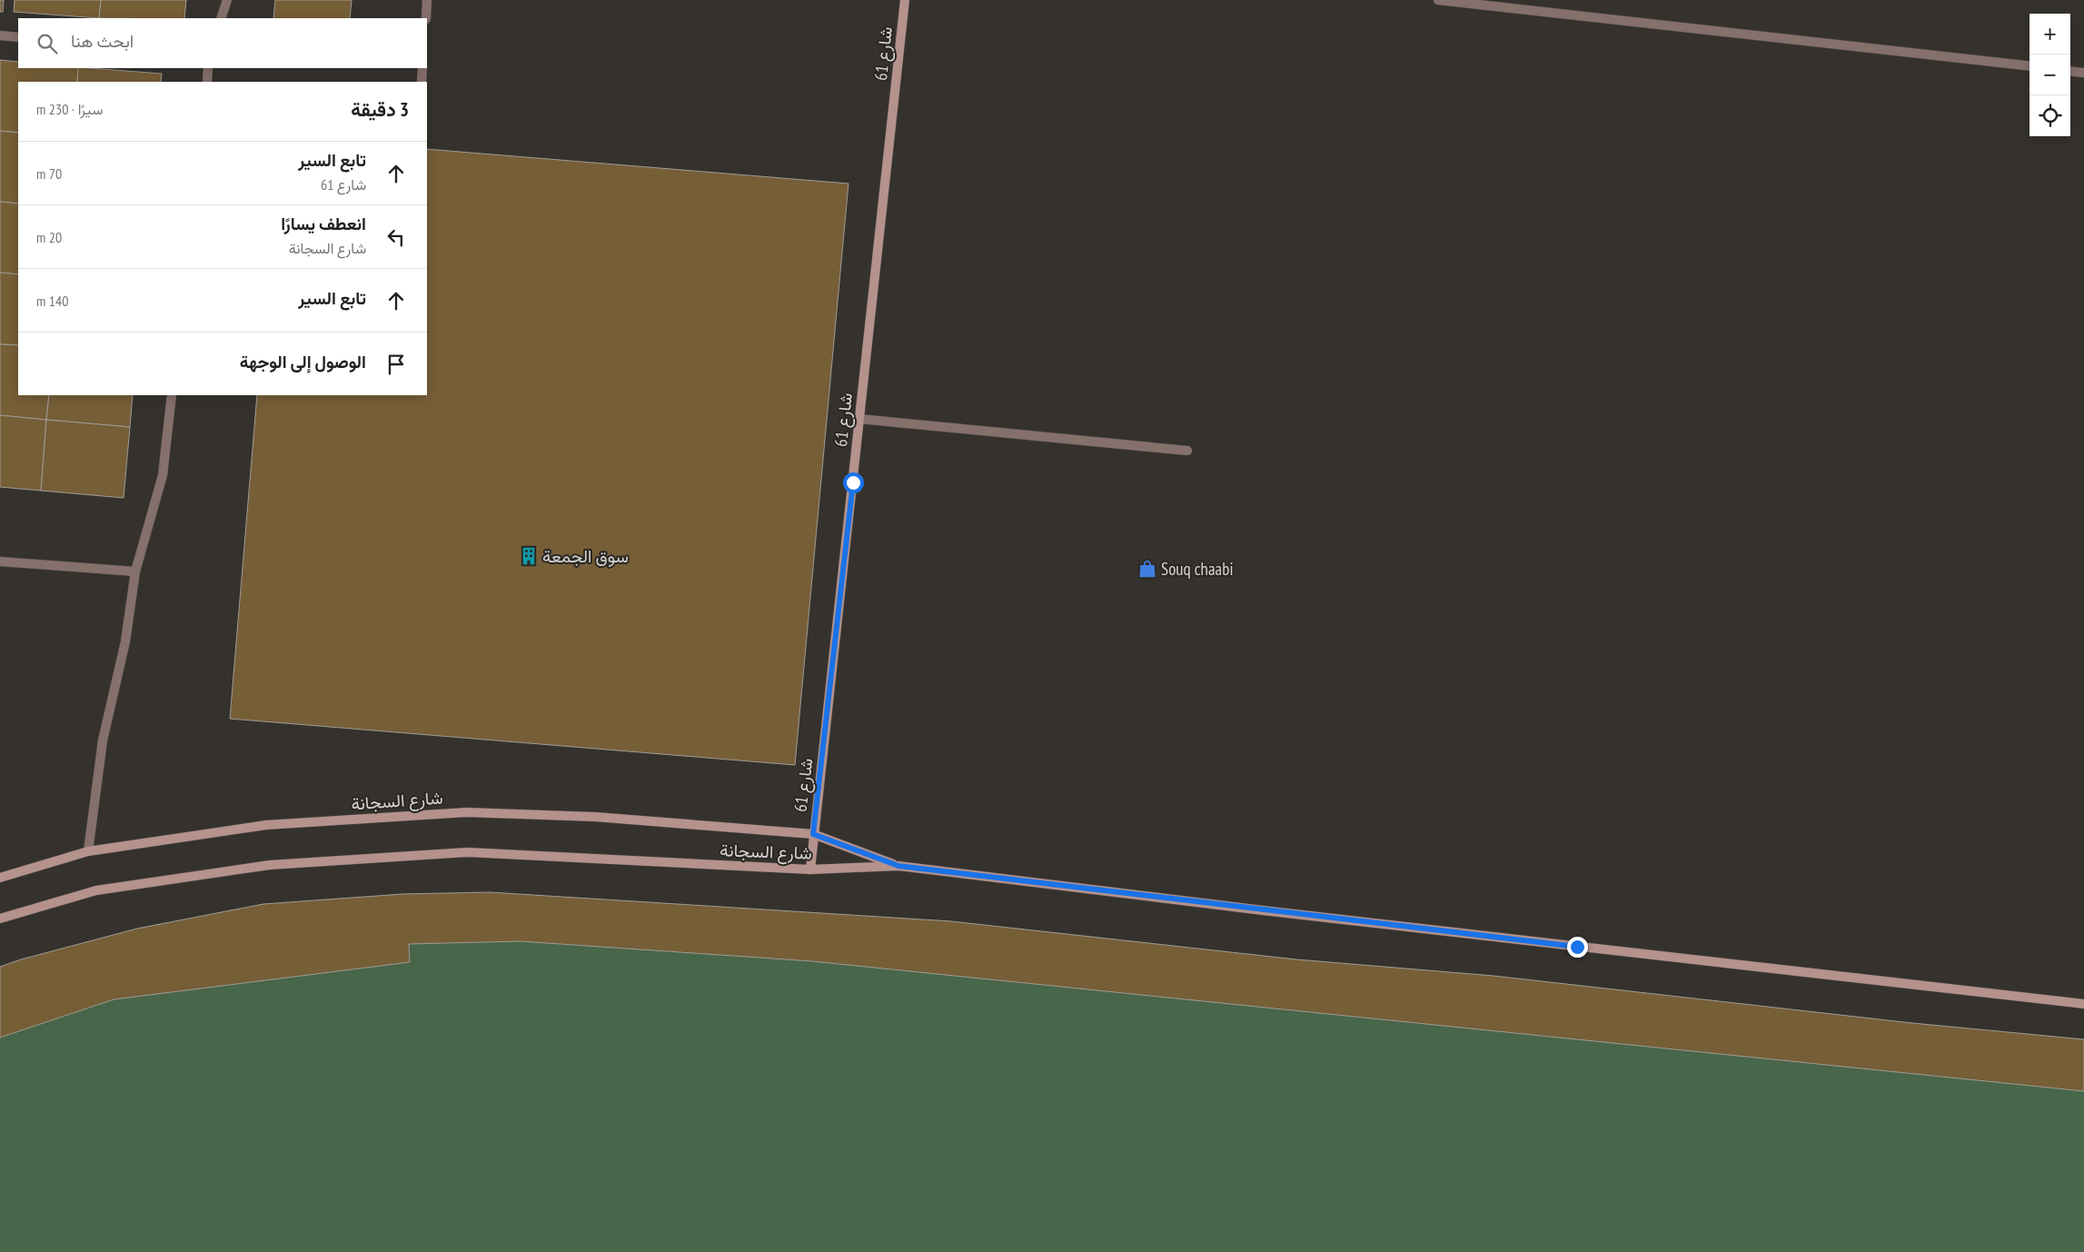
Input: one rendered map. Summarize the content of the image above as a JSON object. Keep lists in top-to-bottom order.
{
  "streets": {
    "main road": ["شارع 61", "شارع السجانة"]
  },
  "crossings": [
    ["شارع 61", "شارع السجانة"]
  ],
  "places": {
    "building": ["سوق الجمعة"],
    "shop": ["Souq chaabi"]
  },
  "page": {
    "map_buttons": ["+", "−"],
    "search": "ابحث هنا",
    "heading": ["3 دقيقة", "سيرًا · 230 m"],
    "list": [
      ["تابع السير", "شارع 61", "70 m"],
      ["انعطف يسارًا", "شارع السجانة", "20 m"],
      ["تابع السير", "140 m"],
      "الوصول إلى الوجهة"
    ]
  }
}
